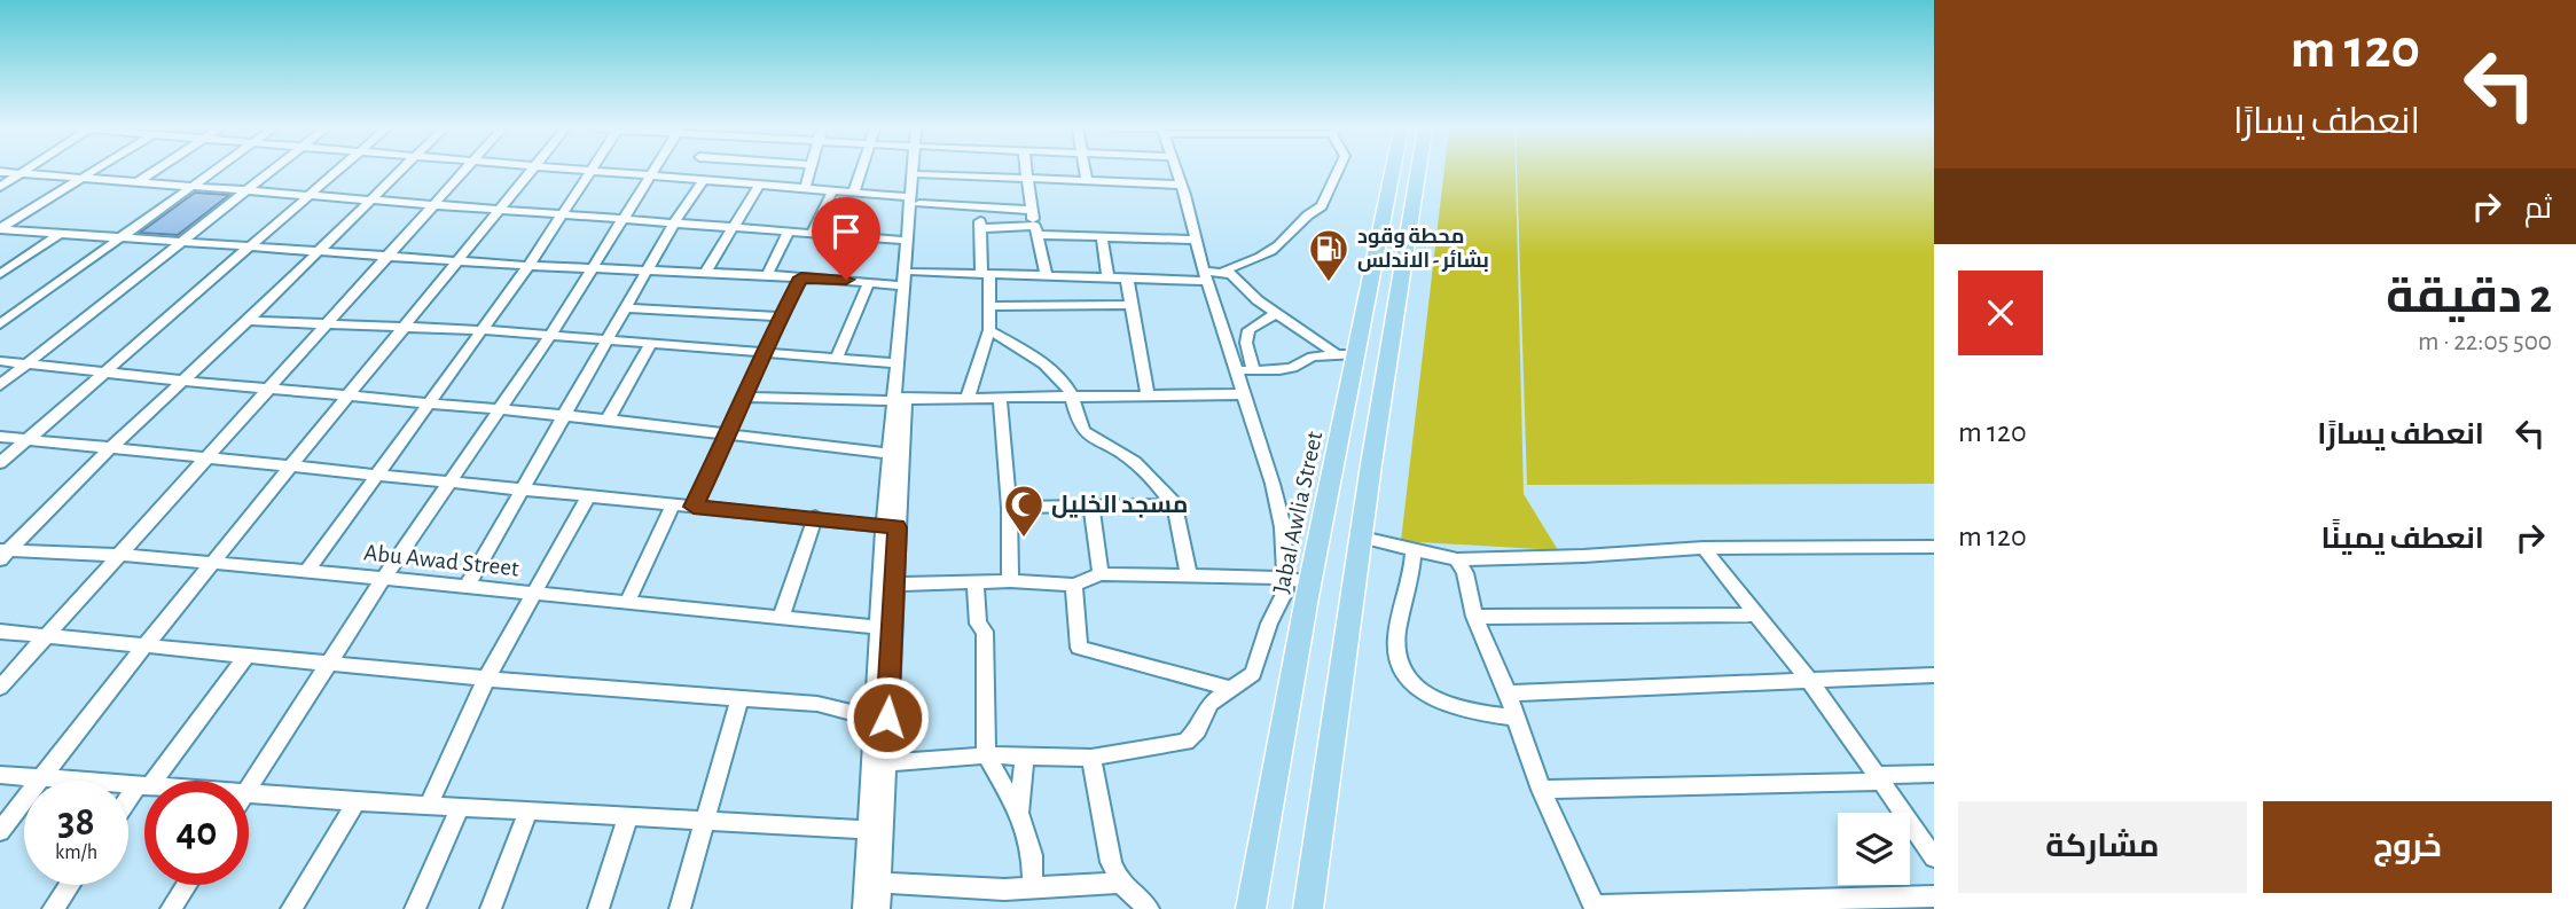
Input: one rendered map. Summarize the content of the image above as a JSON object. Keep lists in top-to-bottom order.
{
  "streets": {
    "highway": ["Jabal Awlia Street"],
    "street": ["Abu Awad Street"]
  },
  "places": {
    "fuel station": ["محطة وقود بشائر - الاندلس"],
    "mosque": ["مسجد الخليل"]
  },
  "page": {
    "turn": ["120 m", "انعطف يسارًا"],
    "then": "ثم",
    "heading": ["2 دقيقة", "500 m · 22:05"],
    "list": [
      {
        "name": "انعطف يسارًا",
        "value": "120 m"
      },
      {
        "name": "انعطف يمينًا",
        "value": "120 m"
      }
    ],
    "speed": "38 km/h",
    "limit": "40",
    "buttons": ["خروج", "مشاركة"]
  }
}
